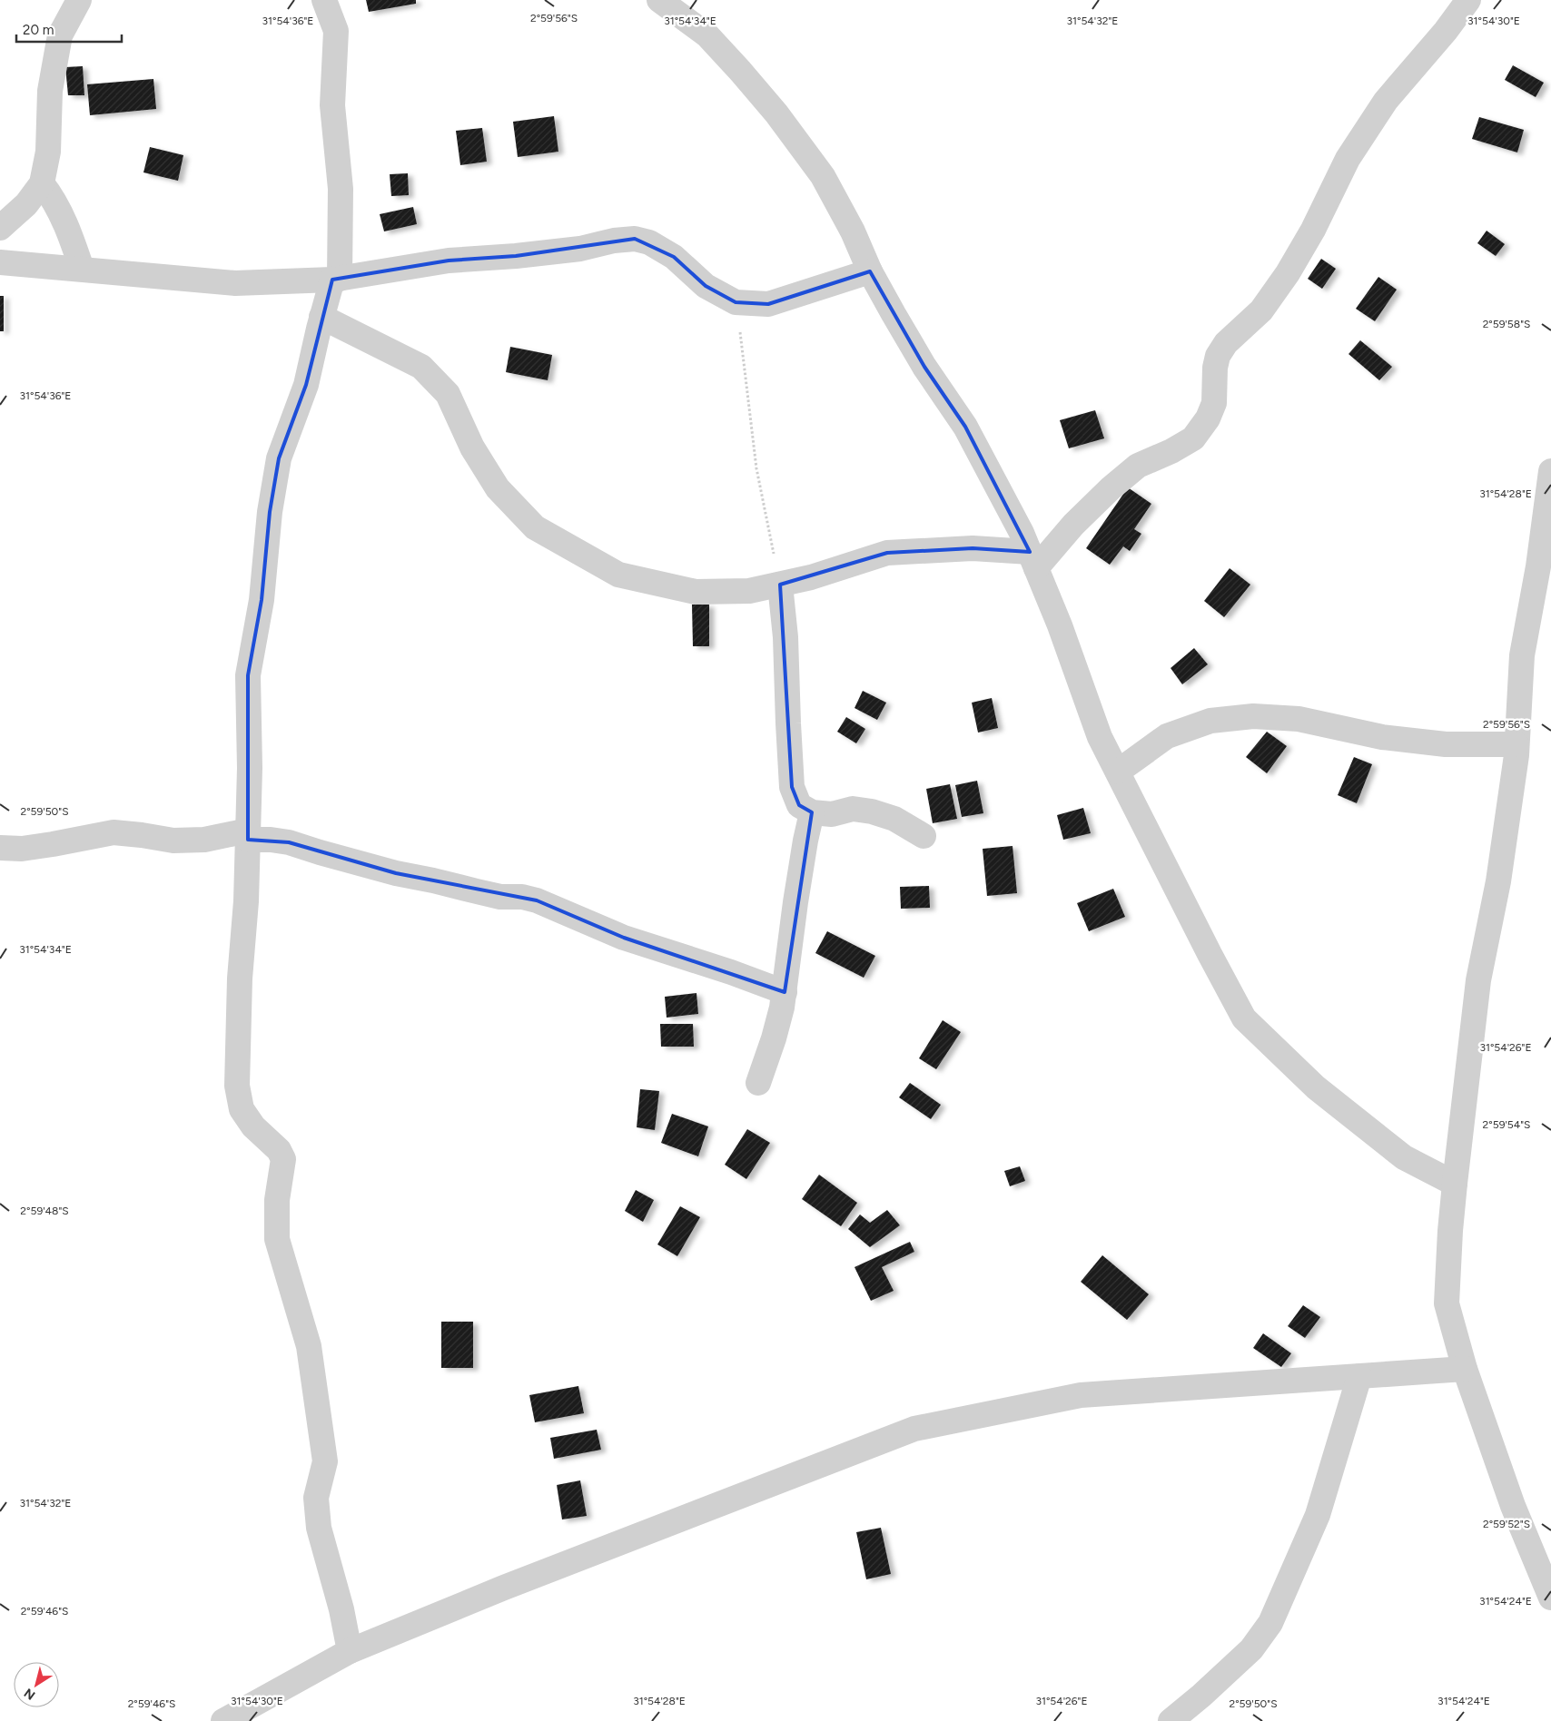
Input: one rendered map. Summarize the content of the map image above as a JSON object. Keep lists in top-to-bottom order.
{
  "scale_bar": "20 m",
  "north": "bottom left",
  "coordinates": [
    "2°59'56\"S",
    "31°54'34\"E",
    "31°54'30\"E",
    "31°54'36\"E",
    "31°54'32\"E",
    "2°59'58\"S",
    "31°54'28\"E",
    "2°59'50\"S",
    "31°54'26\"E",
    "2°59'54\"S",
    "2°59'48\"S",
    "2°59'52\"S",
    "31°54'24\"E",
    "2°59'46\"S"
  ]
}
